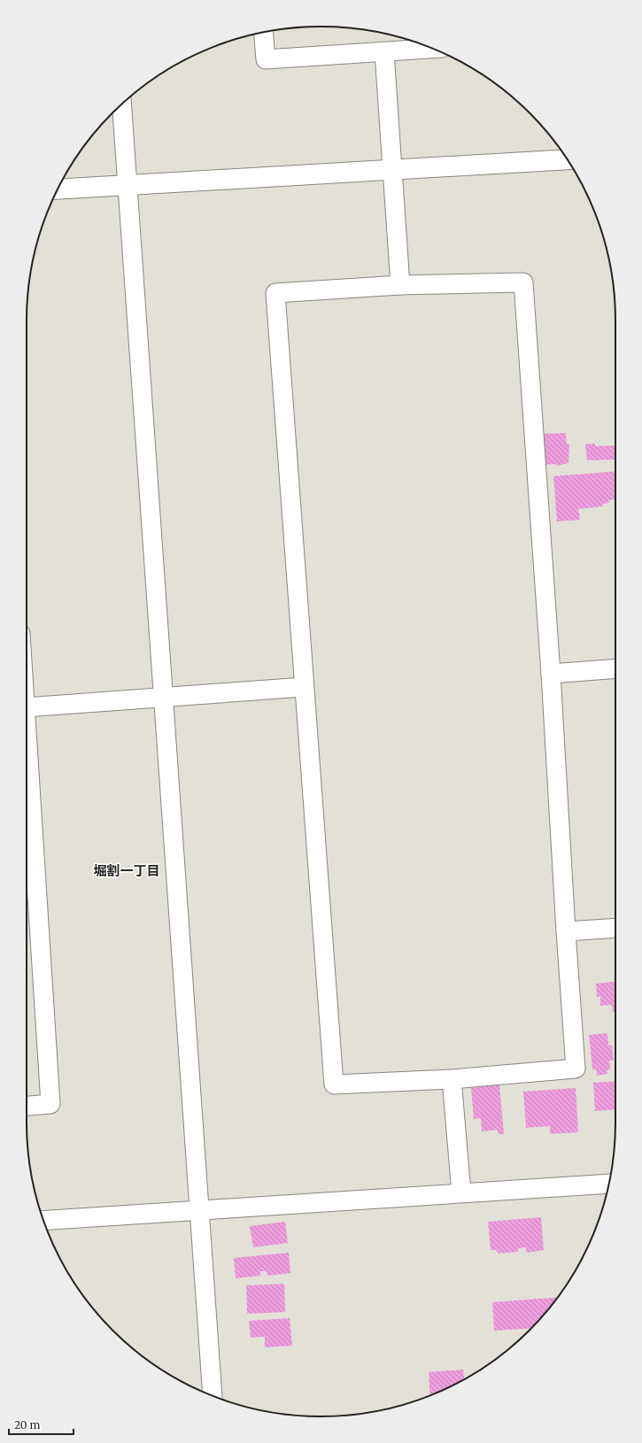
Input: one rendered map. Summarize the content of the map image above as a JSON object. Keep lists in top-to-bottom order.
{
  "districts": ["堀割一丁目"],
  "scale_bar": "20 m"
}
